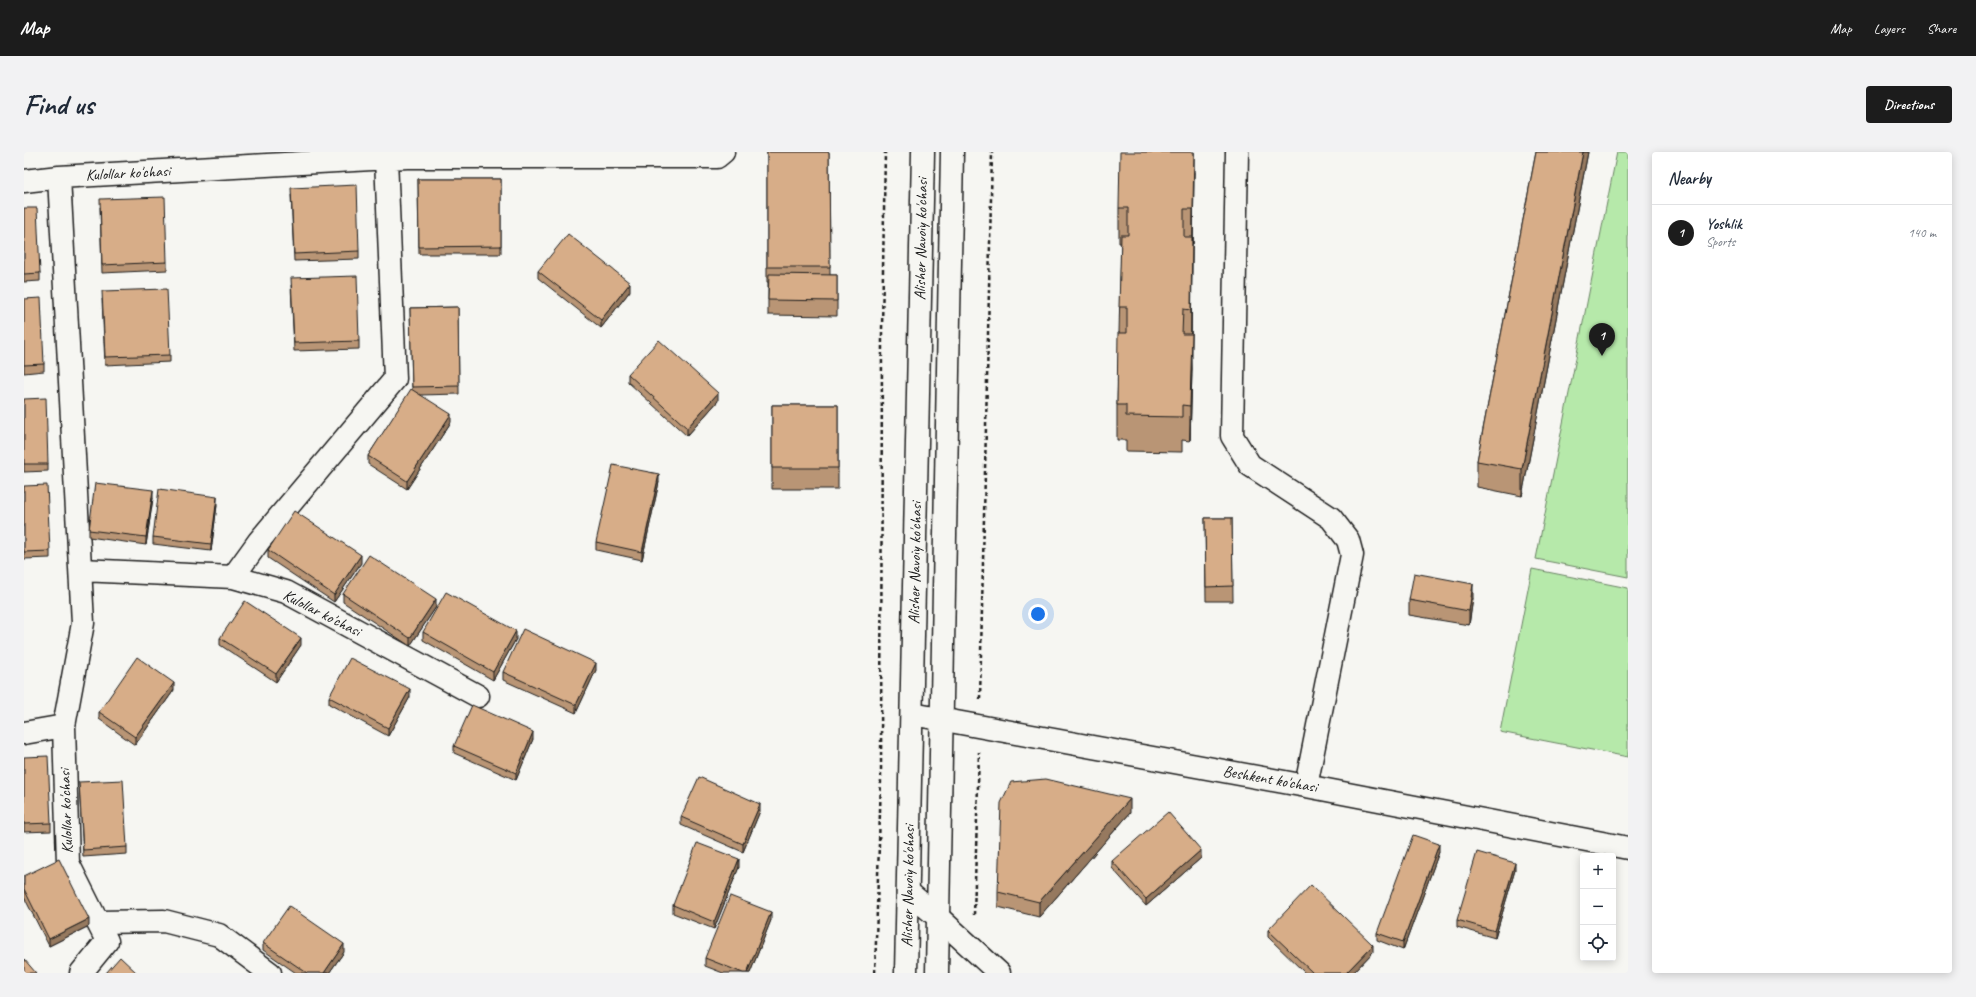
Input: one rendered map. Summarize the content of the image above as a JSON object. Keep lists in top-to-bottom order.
{
  "streets": {
    "street": ["Kulollar ko'chasi", "Alisher Navoiy ko'chasi", "Beshkent ko'chasi"]
  },
  "crossings": [
    ["Alisher Navoiy ko'chasi", "Beshkent ko'chasi"]
  ],
  "page": {
    "header": "Map",
    "nav": ["Map", "Layers", "Share"],
    "buttons": "Directions",
    "title": "Find us",
    "heading": "Nearby",
    "list": [
      {
        "mark": "1",
        "name": "Yoshlik",
        "note": "Sports",
        "value": "140 m"
      }
    ],
    "pins": "1",
    "map_buttons": ["+", "−"]
  }
}
